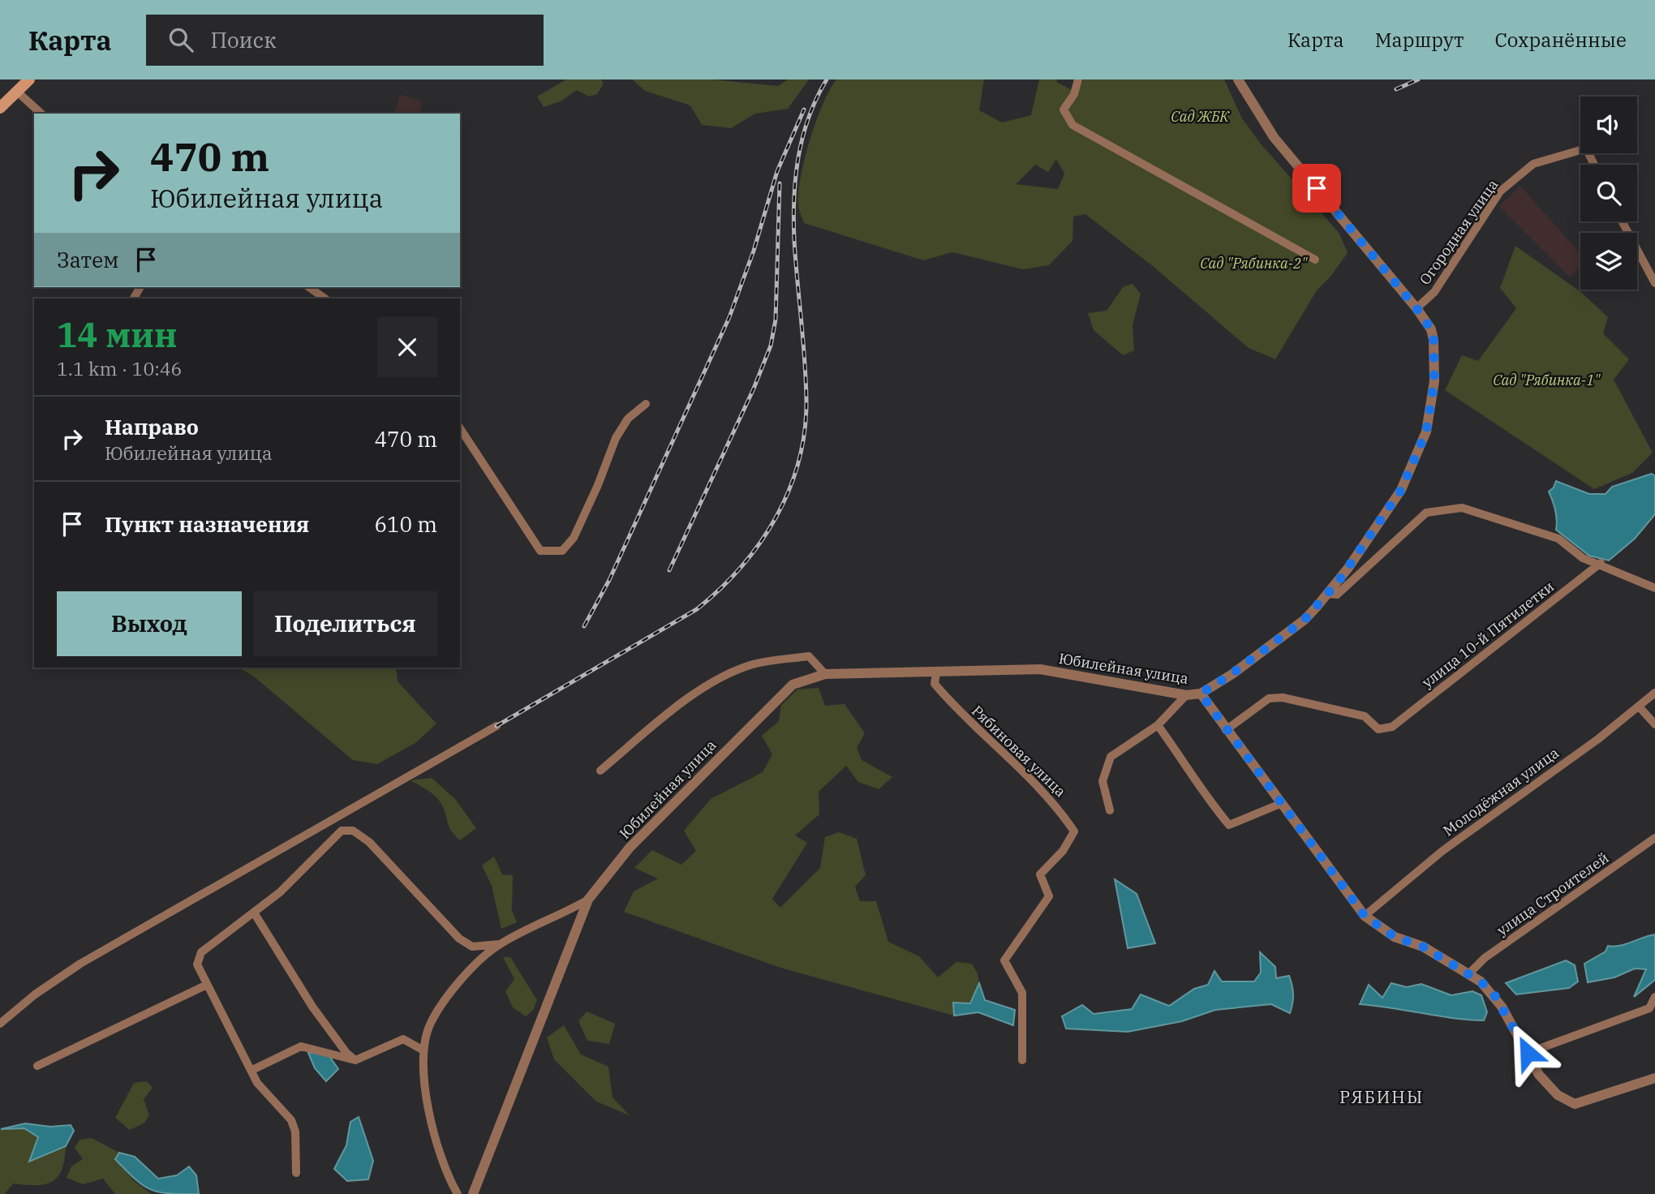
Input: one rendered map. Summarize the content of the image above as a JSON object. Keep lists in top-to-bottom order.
{
  "streets": {
    "street": [
      "Огородная улица",
      "улица 10-й Пятилетки",
      "Юбилейная улица",
      "Рябиновая улица",
      "Молодёжная улица",
      "улица Строителей"
    ]
  },
  "crossings": [
    ["Огородная улица", "Юбилейная улица"],
    ["Юбилейная улица", "Рябиновая улица"]
  ],
  "districts": ["РЯБИНЫ"],
  "parks": ["Сад ЖБК", "Сад \"Рябинка-2\"", "Сад \"Рябинка-1\""],
  "page": {
    "header": "Карта",
    "search": "Поиск",
    "nav": ["Карта", "Маршрут", "Сохранённые"],
    "turn": ["470 m", "Юбилейная улица"],
    "then": "Затем",
    "heading": ["14 мин", "1.1 km · 10:46"],
    "list": [
      {
        "name": "Направо",
        "note": "Юбилейная улица",
        "value": "470 m"
      },
      {
        "name": "Пункт назначения",
        "value": "610 m"
      }
    ],
    "buttons": ["Выход", "Поделиться"]
  }
}
